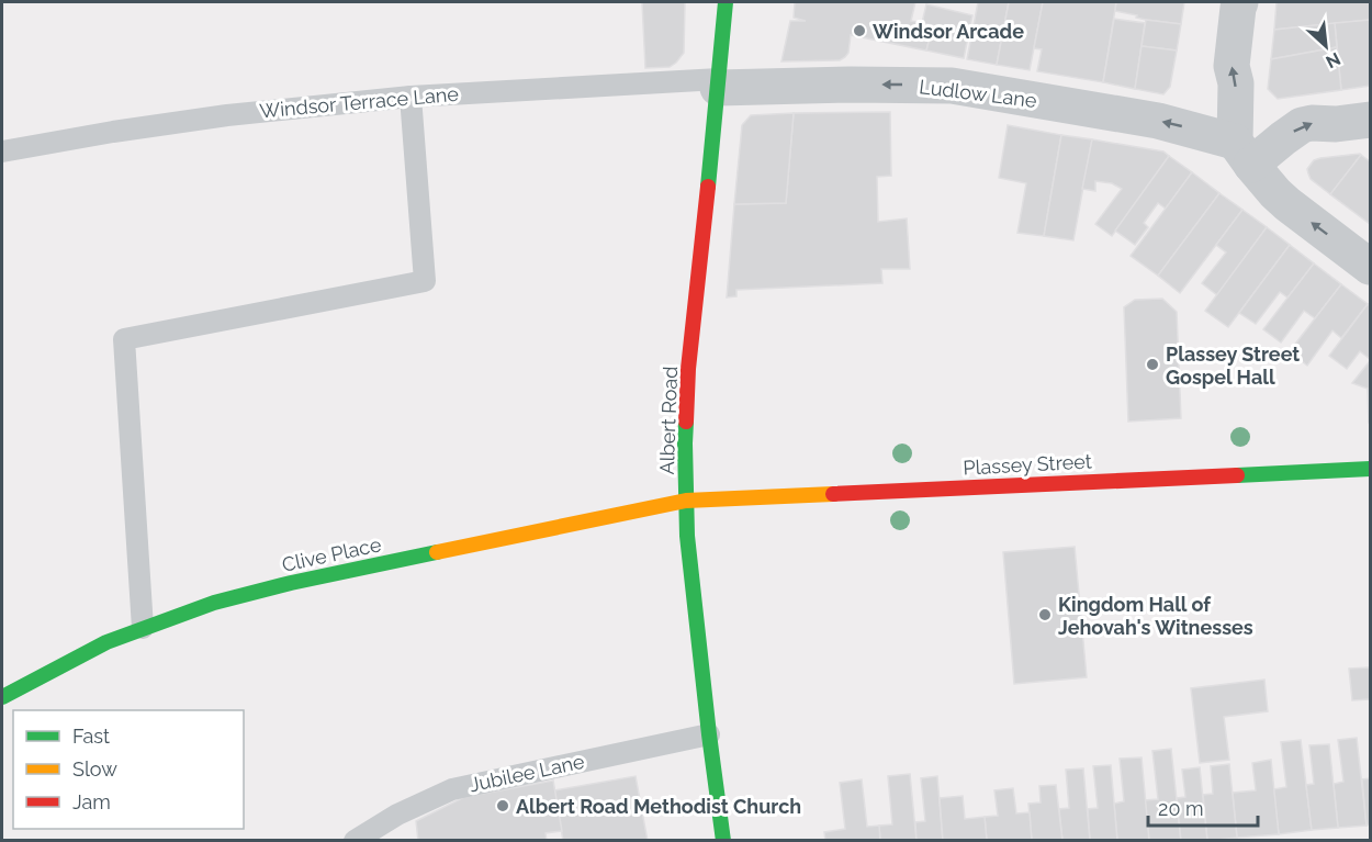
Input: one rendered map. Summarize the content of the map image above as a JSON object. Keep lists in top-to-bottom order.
{
  "streets": {
    "street": [
      "Ludlow Lane",
      "Albert Road",
      "Plassey Street",
      "Clive Place"
    ],
    "lane": ["Windsor Terrace Lane", "Jubilee Lane"]
  },
  "crossings": [
    ["Ludlow Lane", "Windsor Terrace Lane"],
    ["Ludlow Lane", "Albert Road"],
    ["Windsor Terrace Lane", "Albert Road"],
    ["Albert Road", "Plassey Street"],
    ["Albert Road", "Clive Place"],
    ["Albert Road", "Jubilee Lane"],
    ["Plassey Street", "Clive Place"]
  ],
  "one_way": ["Ludlow Lane"],
  "places": [
    "Windsor Arcade",
    "Plassey Street Gospel Hall",
    "Kingdom Hall of Jehovah's Witnesses",
    "Albert Road Methodist Church"
  ],
  "legend": ["Fast", "Slow", "Jam"],
  "scale_bar": "20 m",
  "north": "bottom right"
}
